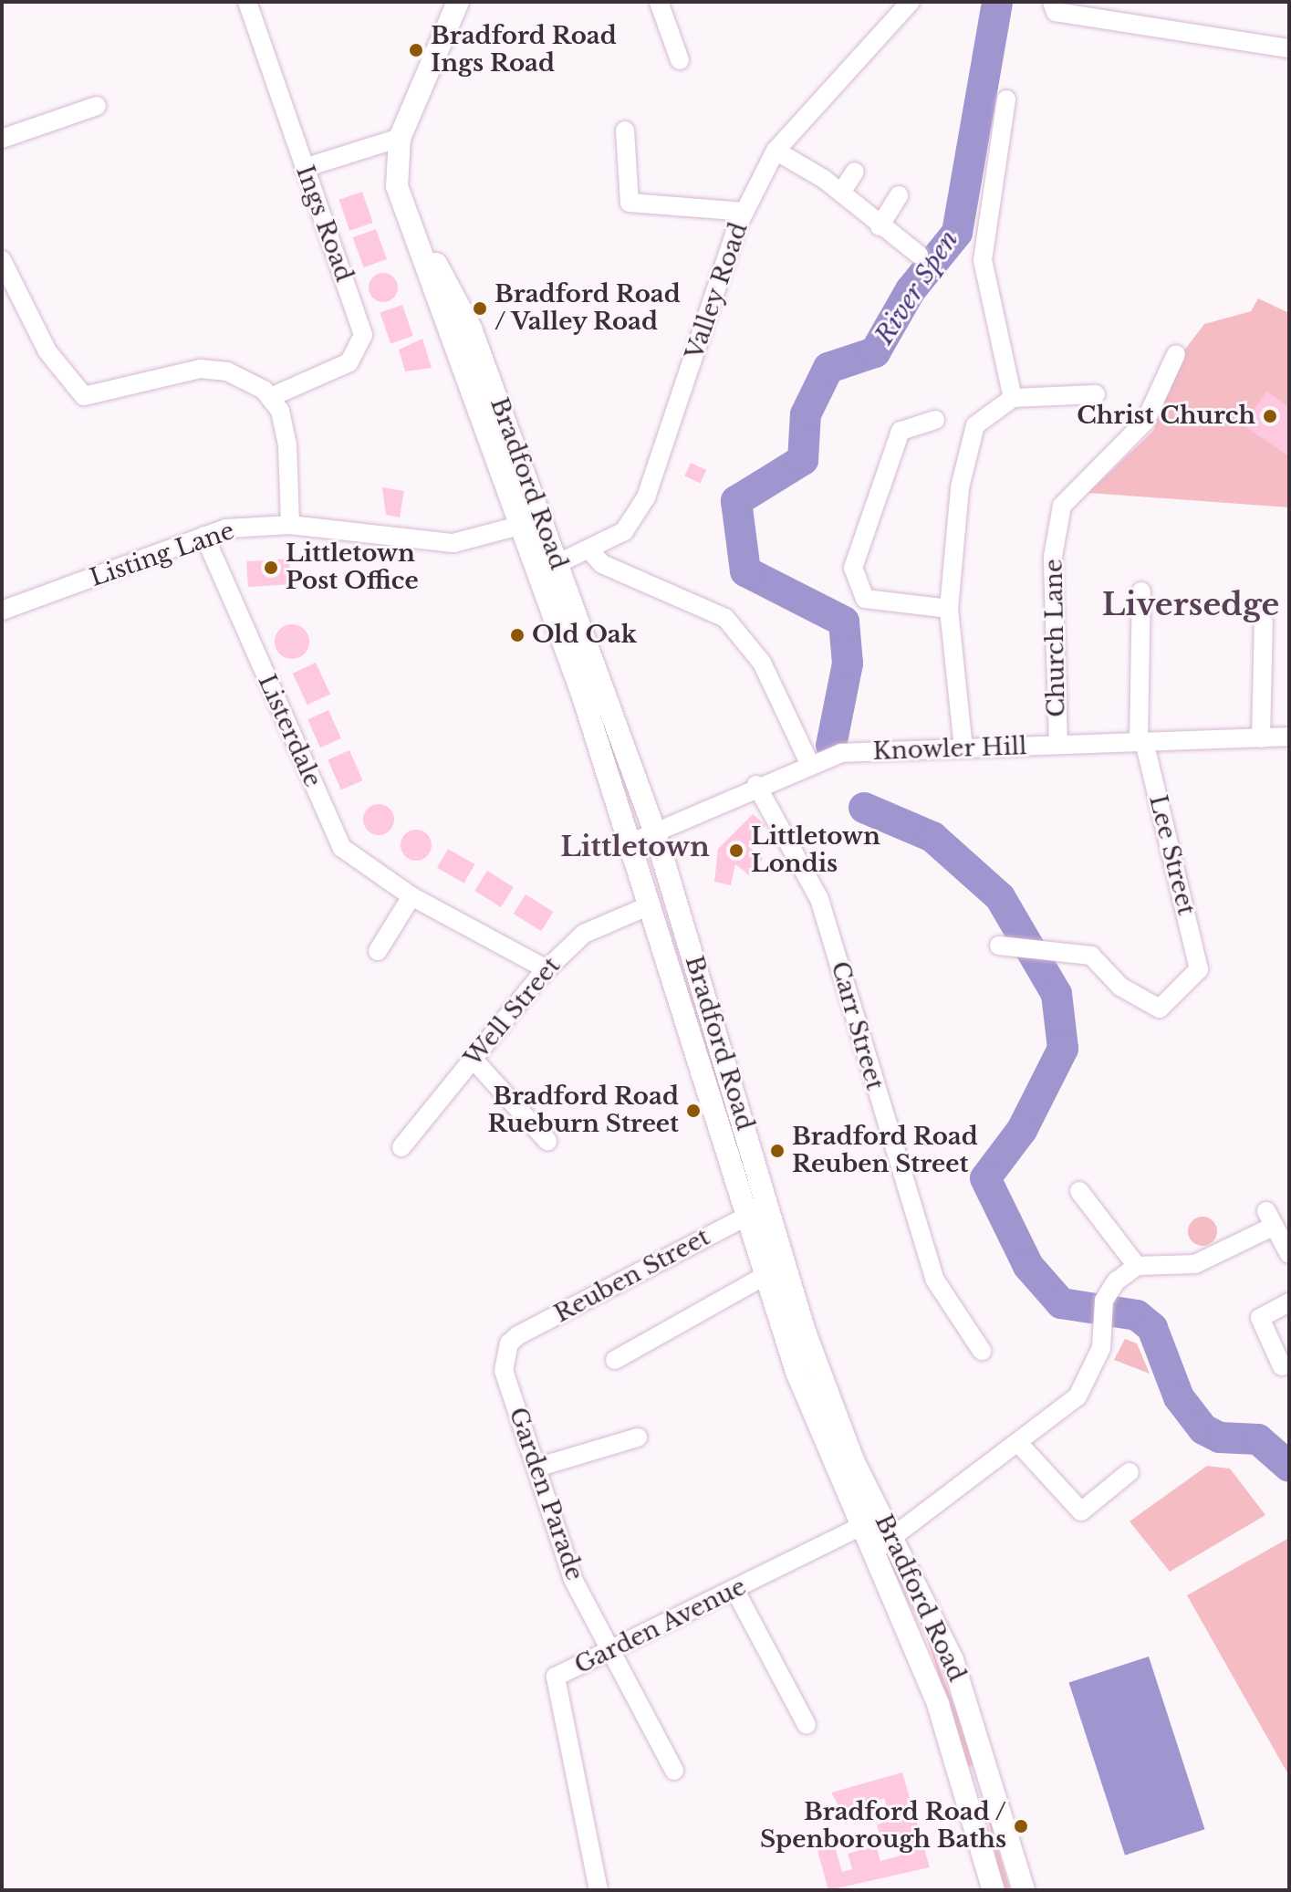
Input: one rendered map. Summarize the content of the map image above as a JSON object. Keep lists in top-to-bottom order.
{
  "streets": {
    "main road": ["Bradford Road"],
    "street": [
      "Ings Road",
      "Valley Road",
      "Listing Lane",
      "Church Lane",
      "Listerdale",
      "Knowler Hill",
      "Lee Street",
      "Well Street",
      "Carr Street",
      "Reuben Street",
      "Garden Parade",
      "Garden Avenue"
    ]
  },
  "crossings": [
    ["Valley Road", "Bradford Road"],
    ["Bradford Road", "Listing Lane"],
    ["Bradford Road", "Knowler Hill"],
    ["Bradford Road", "Well Street"],
    ["Bradford Road", "Reuben Street"],
    ["Bradford Road", "Garden Avenue"],
    ["Listing Lane", "Listerdale"],
    ["Church Lane", "Knowler Hill"],
    ["Listerdale", "Well Street"],
    ["Knowler Hill", "Lee Street"],
    ["Knowler Hill", "Carr Street"],
    ["Reuben Street", "Garden Parade"],
    ["Garden Parade", "Garden Avenue"]
  ],
  "districts": ["Liversedge", "Littletown"],
  "water": ["River Spen"],
  "places": [
    "Bradford Road Ings Road",
    "Bradford Road / Valley Road",
    "Christ Church",
    "Littletown Post Office",
    "Old Oak",
    "Littletown Londis",
    "Bradford Road Rueburn Street",
    "Bradford Road Reuben Street",
    "Bradford Road / Spenborough Baths"
  ]
}
